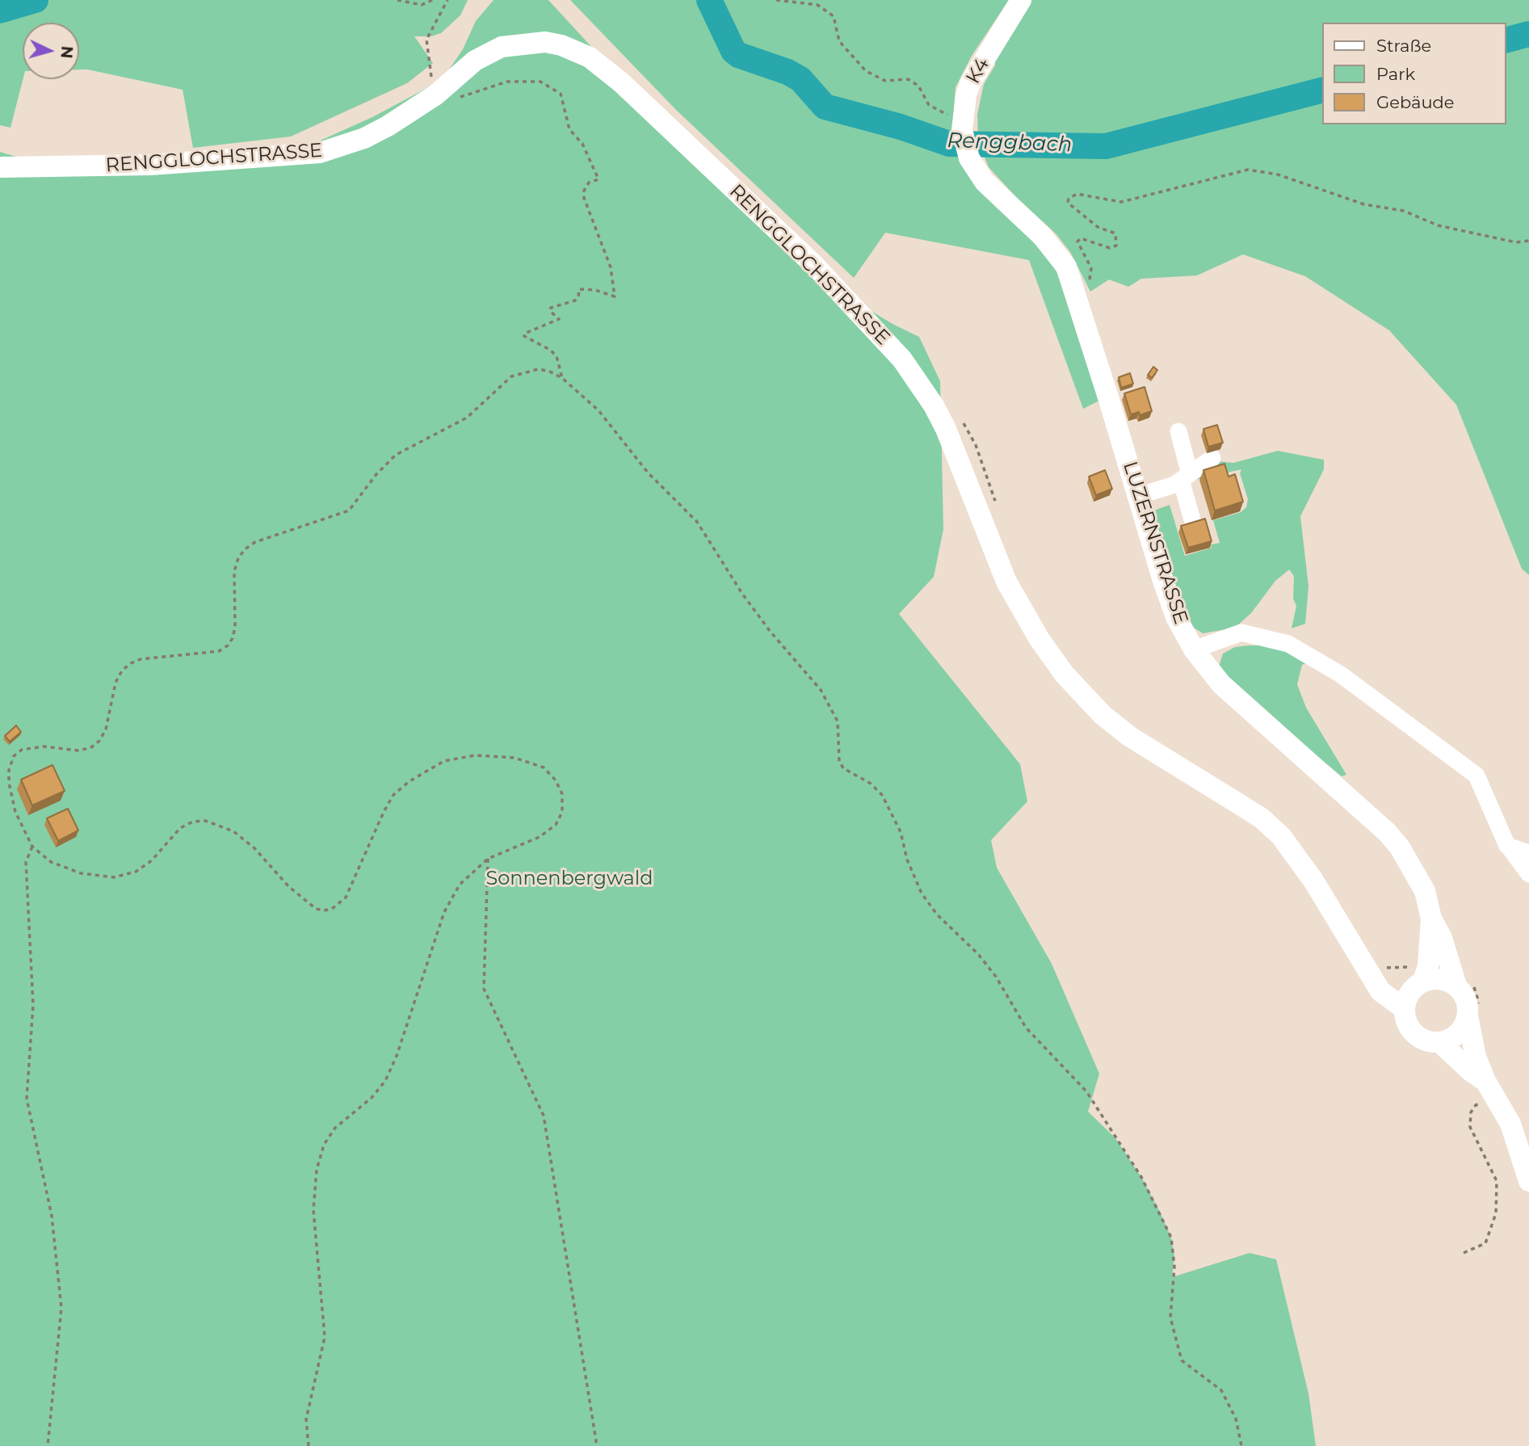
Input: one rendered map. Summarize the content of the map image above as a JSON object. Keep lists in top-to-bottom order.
{
  "streets": {
    "main road": ["K4", "RENGGLOCHSTRASSE", "LUZERNSTRASSE"]
  },
  "crossings": [
    ["K4", "LUZERNSTRASSE"],
    ["RENGGLOCHSTRASSE", "LUZERNSTRASSE"]
  ],
  "water": ["Renggbach"],
  "parks": ["Sonnenbergwald"],
  "legend": ["Straße", "Park", "Gebäude"],
  "north": "right"
}
